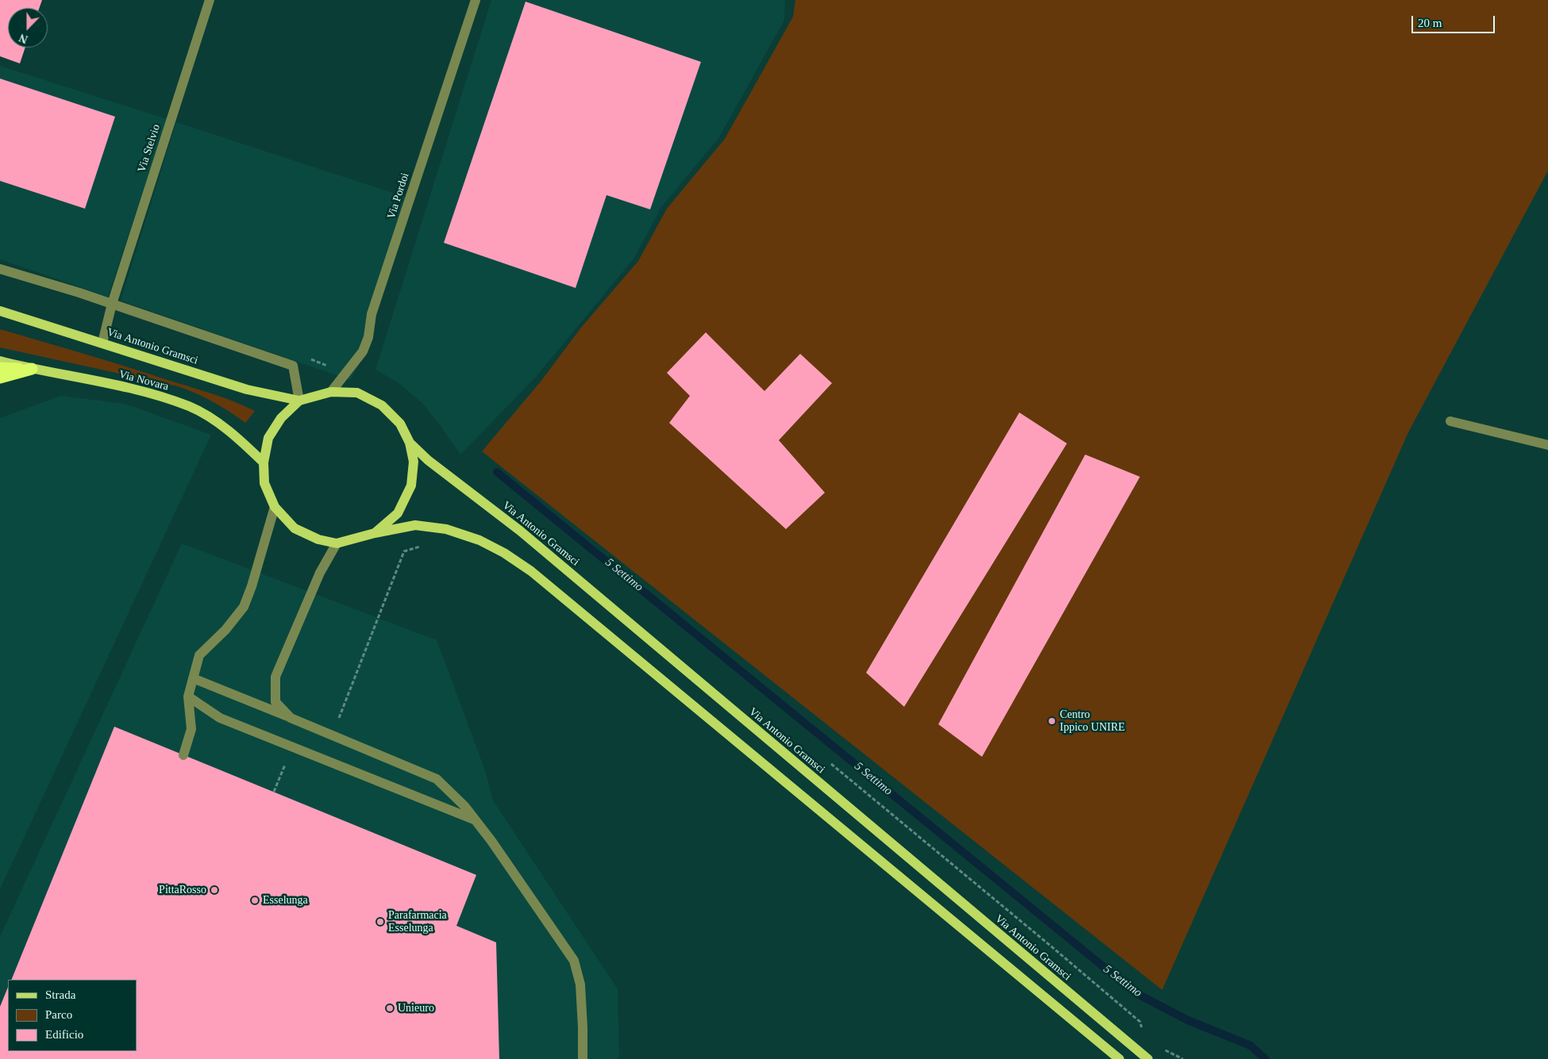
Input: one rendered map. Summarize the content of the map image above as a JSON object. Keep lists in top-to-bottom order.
{
  "streets": {
    "main road": ["Via Antonio Gramsci", "Via Novara"],
    "street": ["Via Stelvio", "Via Pordoi"]
  },
  "crossings": [
    ["Via Stelvio", "Via Antonio Gramsci"]
  ],
  "water": ["5 Settimo"],
  "places": [
    "Centro Ippico UNIRE",
    "PittaRosso",
    "Esselunga",
    "Parafarmacia Esselunga",
    "Unieuro"
  ],
  "legend": ["Strada", "Parco", "Edificio"],
  "scale_bar": "20 m",
  "north": "bottom"
}
